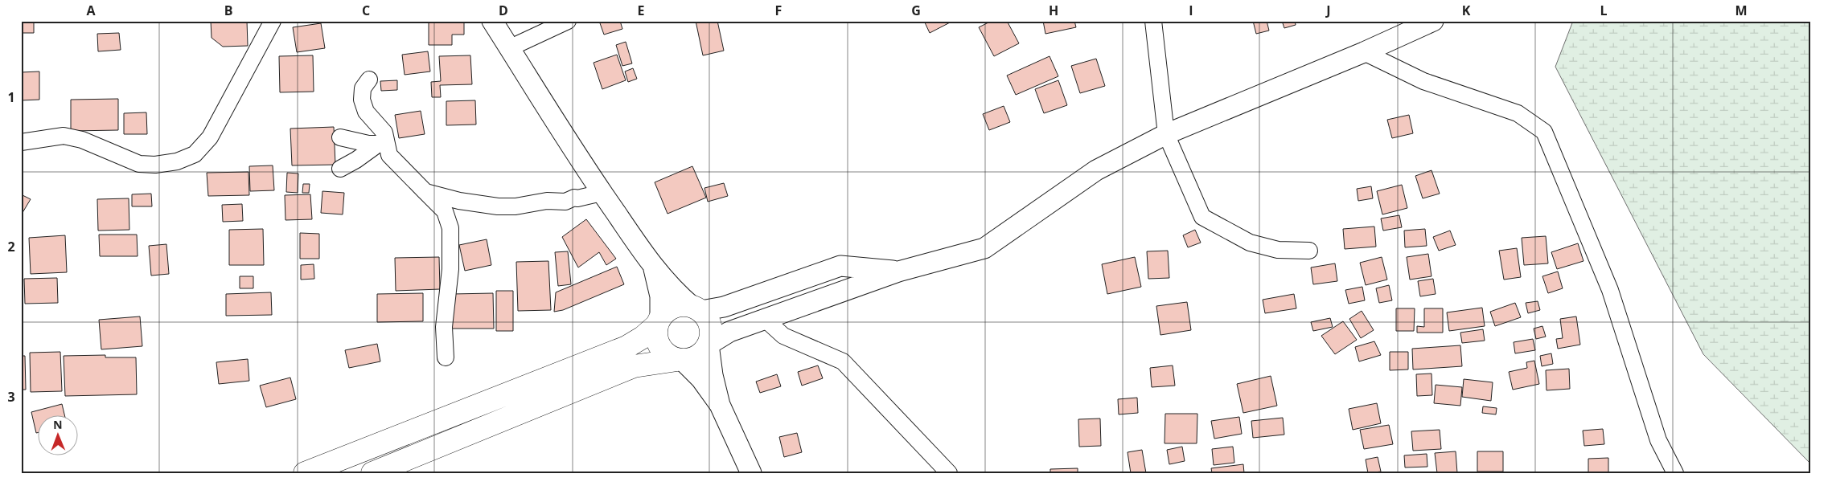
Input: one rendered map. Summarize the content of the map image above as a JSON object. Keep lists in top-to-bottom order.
{
  "north": "top",
  "grid": {
    "columns": [
      "A",
      "B",
      "C",
      "D",
      "E",
      "F",
      "G",
      "H",
      "I",
      "J",
      "K",
      "L",
      "M"
    ],
    "rows": ["1", "2", "3"]
  }
}
